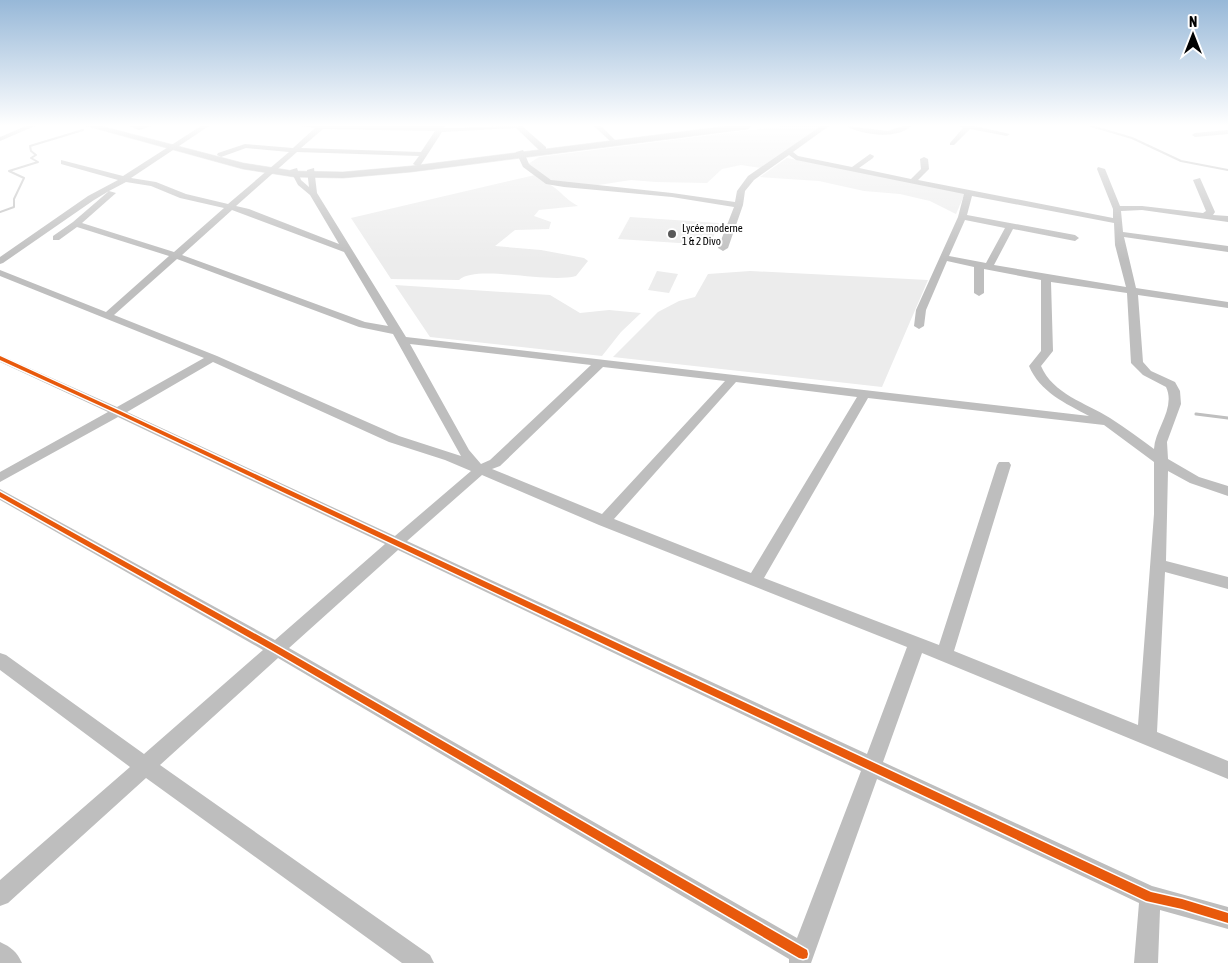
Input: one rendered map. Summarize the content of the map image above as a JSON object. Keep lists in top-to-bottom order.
{
  "places": ["Lycée moderne 1 & 2 Divo"],
  "north": "top"
}
